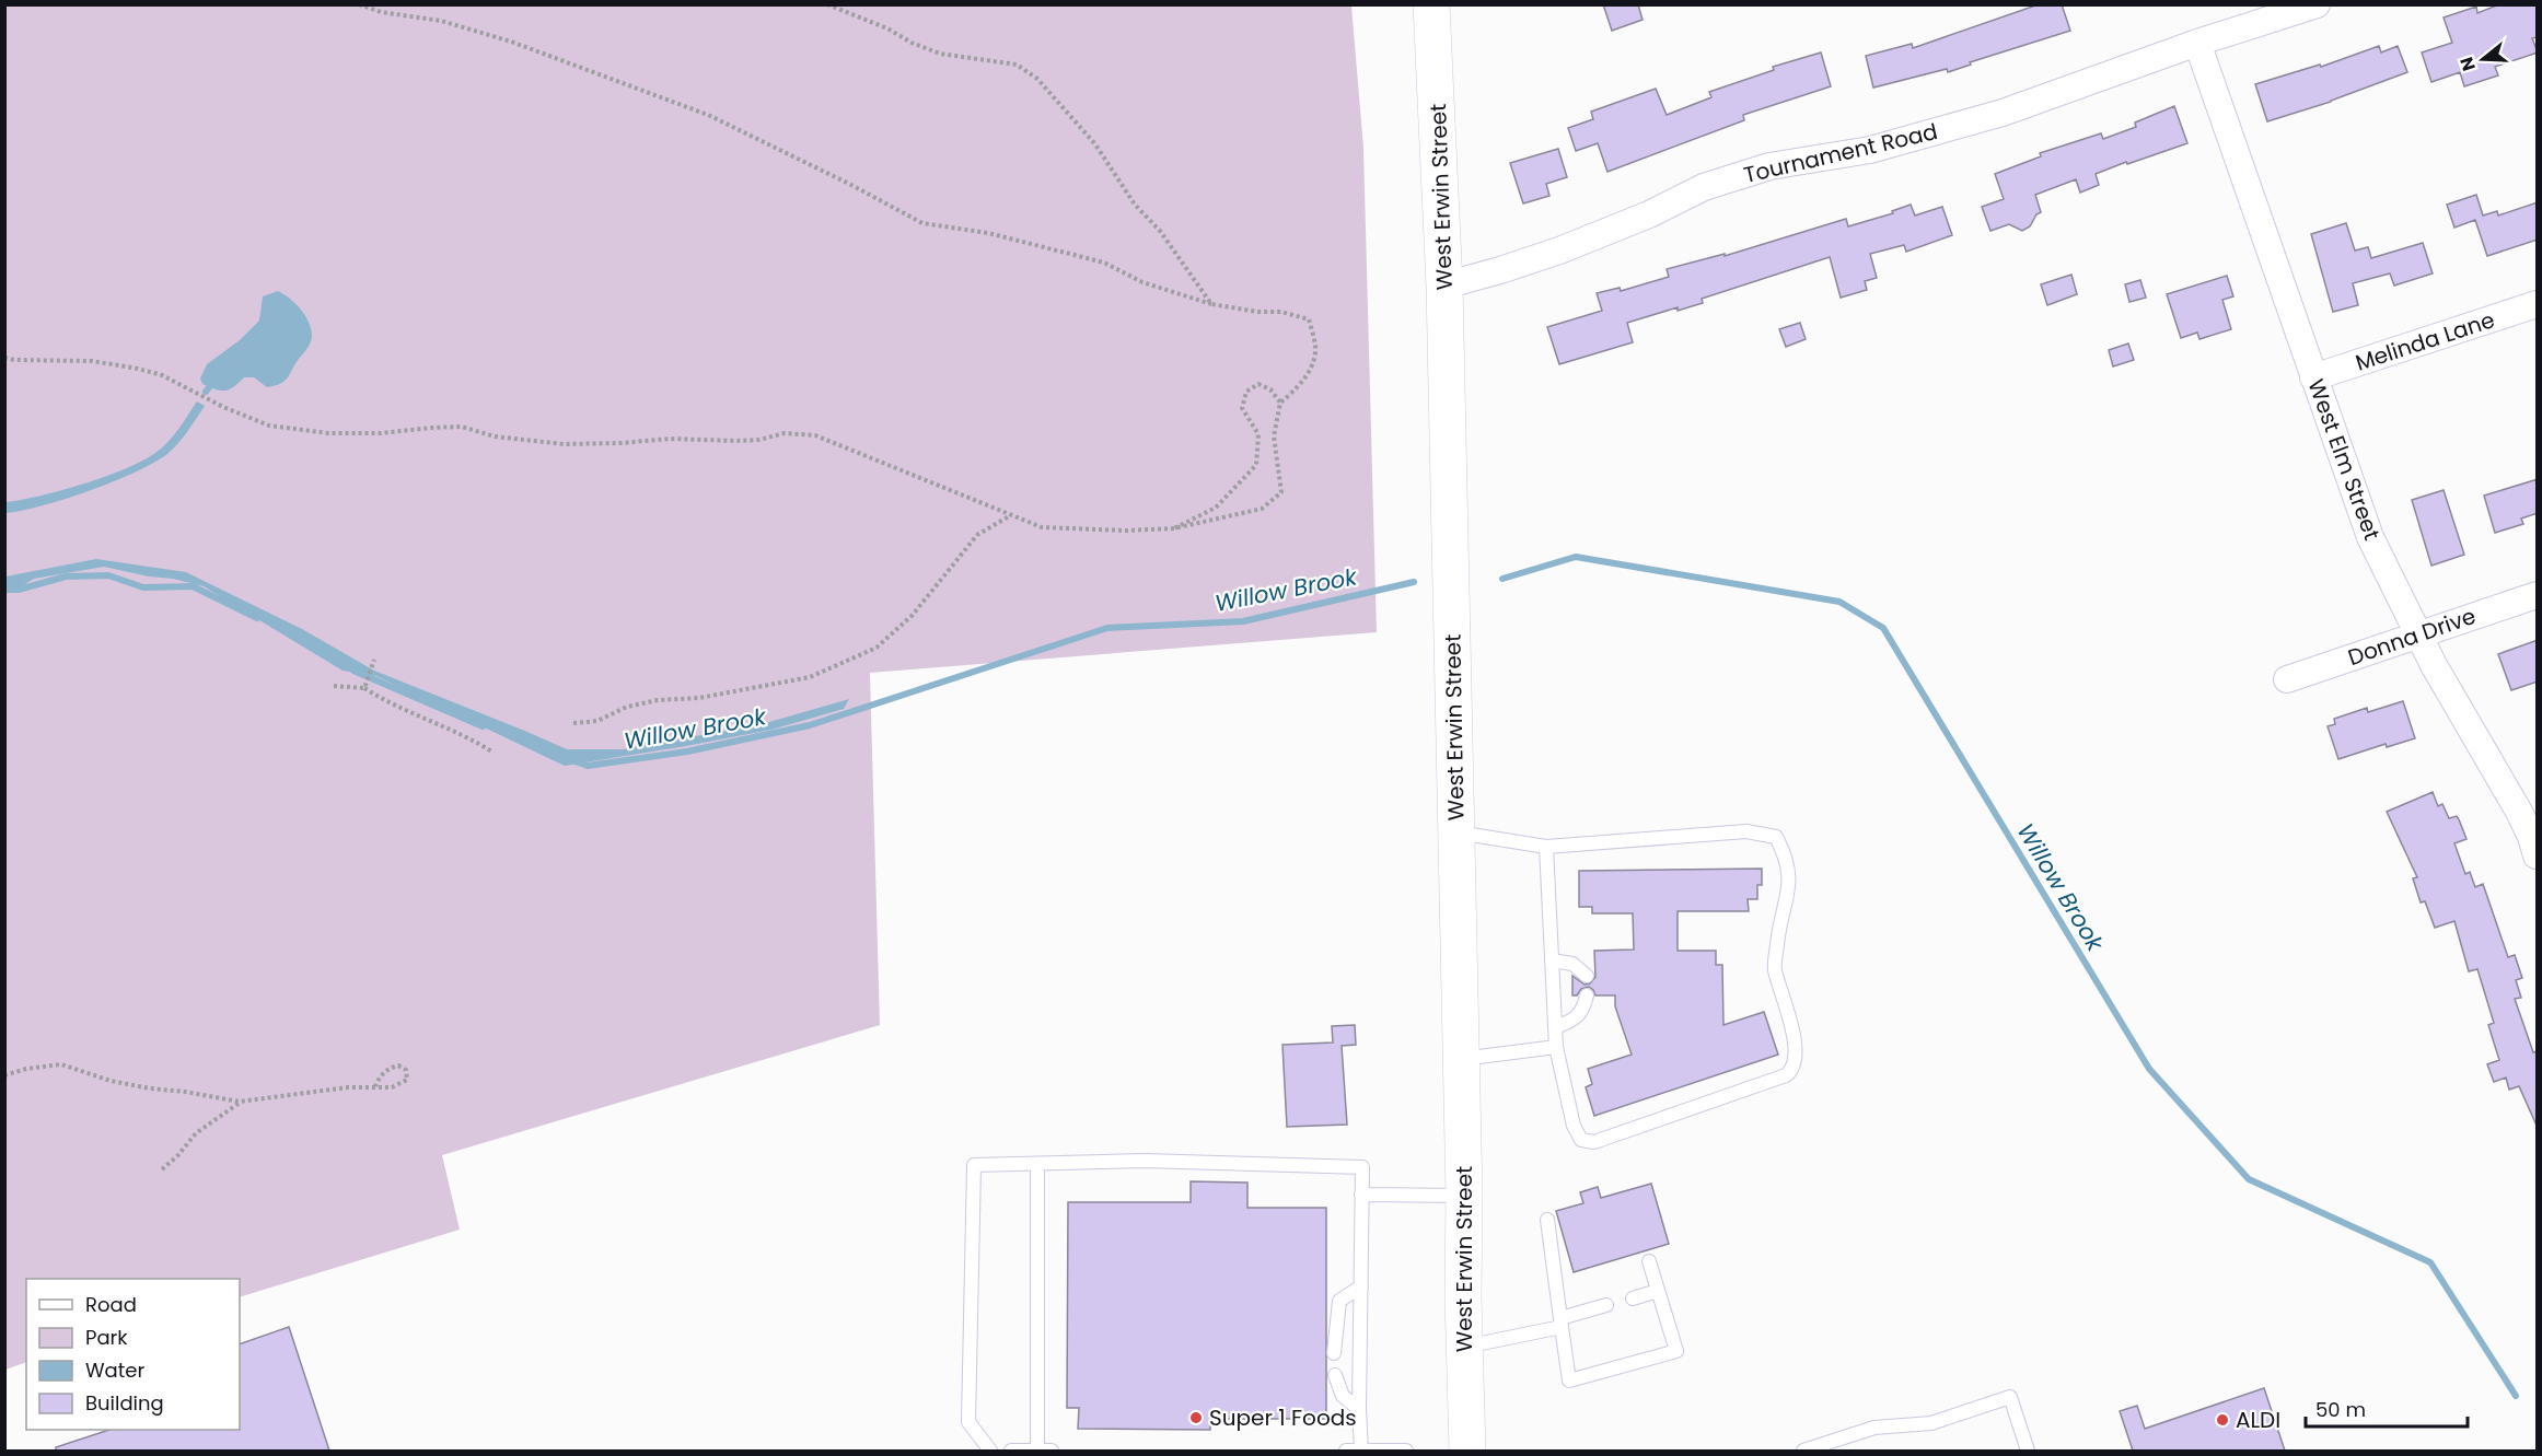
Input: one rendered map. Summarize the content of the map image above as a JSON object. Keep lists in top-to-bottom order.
{
  "streets": {
    "main road": ["West Erwin Street"],
    "street": [
      "Tournament Road",
      "Melinda Lane",
      "West Elm Street",
      "Donna Drive"
    ]
  },
  "crossings": [
    ["Tournament Road", "West Erwin Street"],
    ["Tournament Road", "West Elm Street"],
    ["Melinda Lane", "West Elm Street"],
    ["West Elm Street", "Donna Drive"]
  ],
  "water": ["Willow Brook"],
  "places": ["Super 1 Foods", "ALDI"],
  "legend": [
    "Road",
    "Park",
    "Water",
    "Building"
  ],
  "scale_bar": "50 m",
  "north": "left"
}
